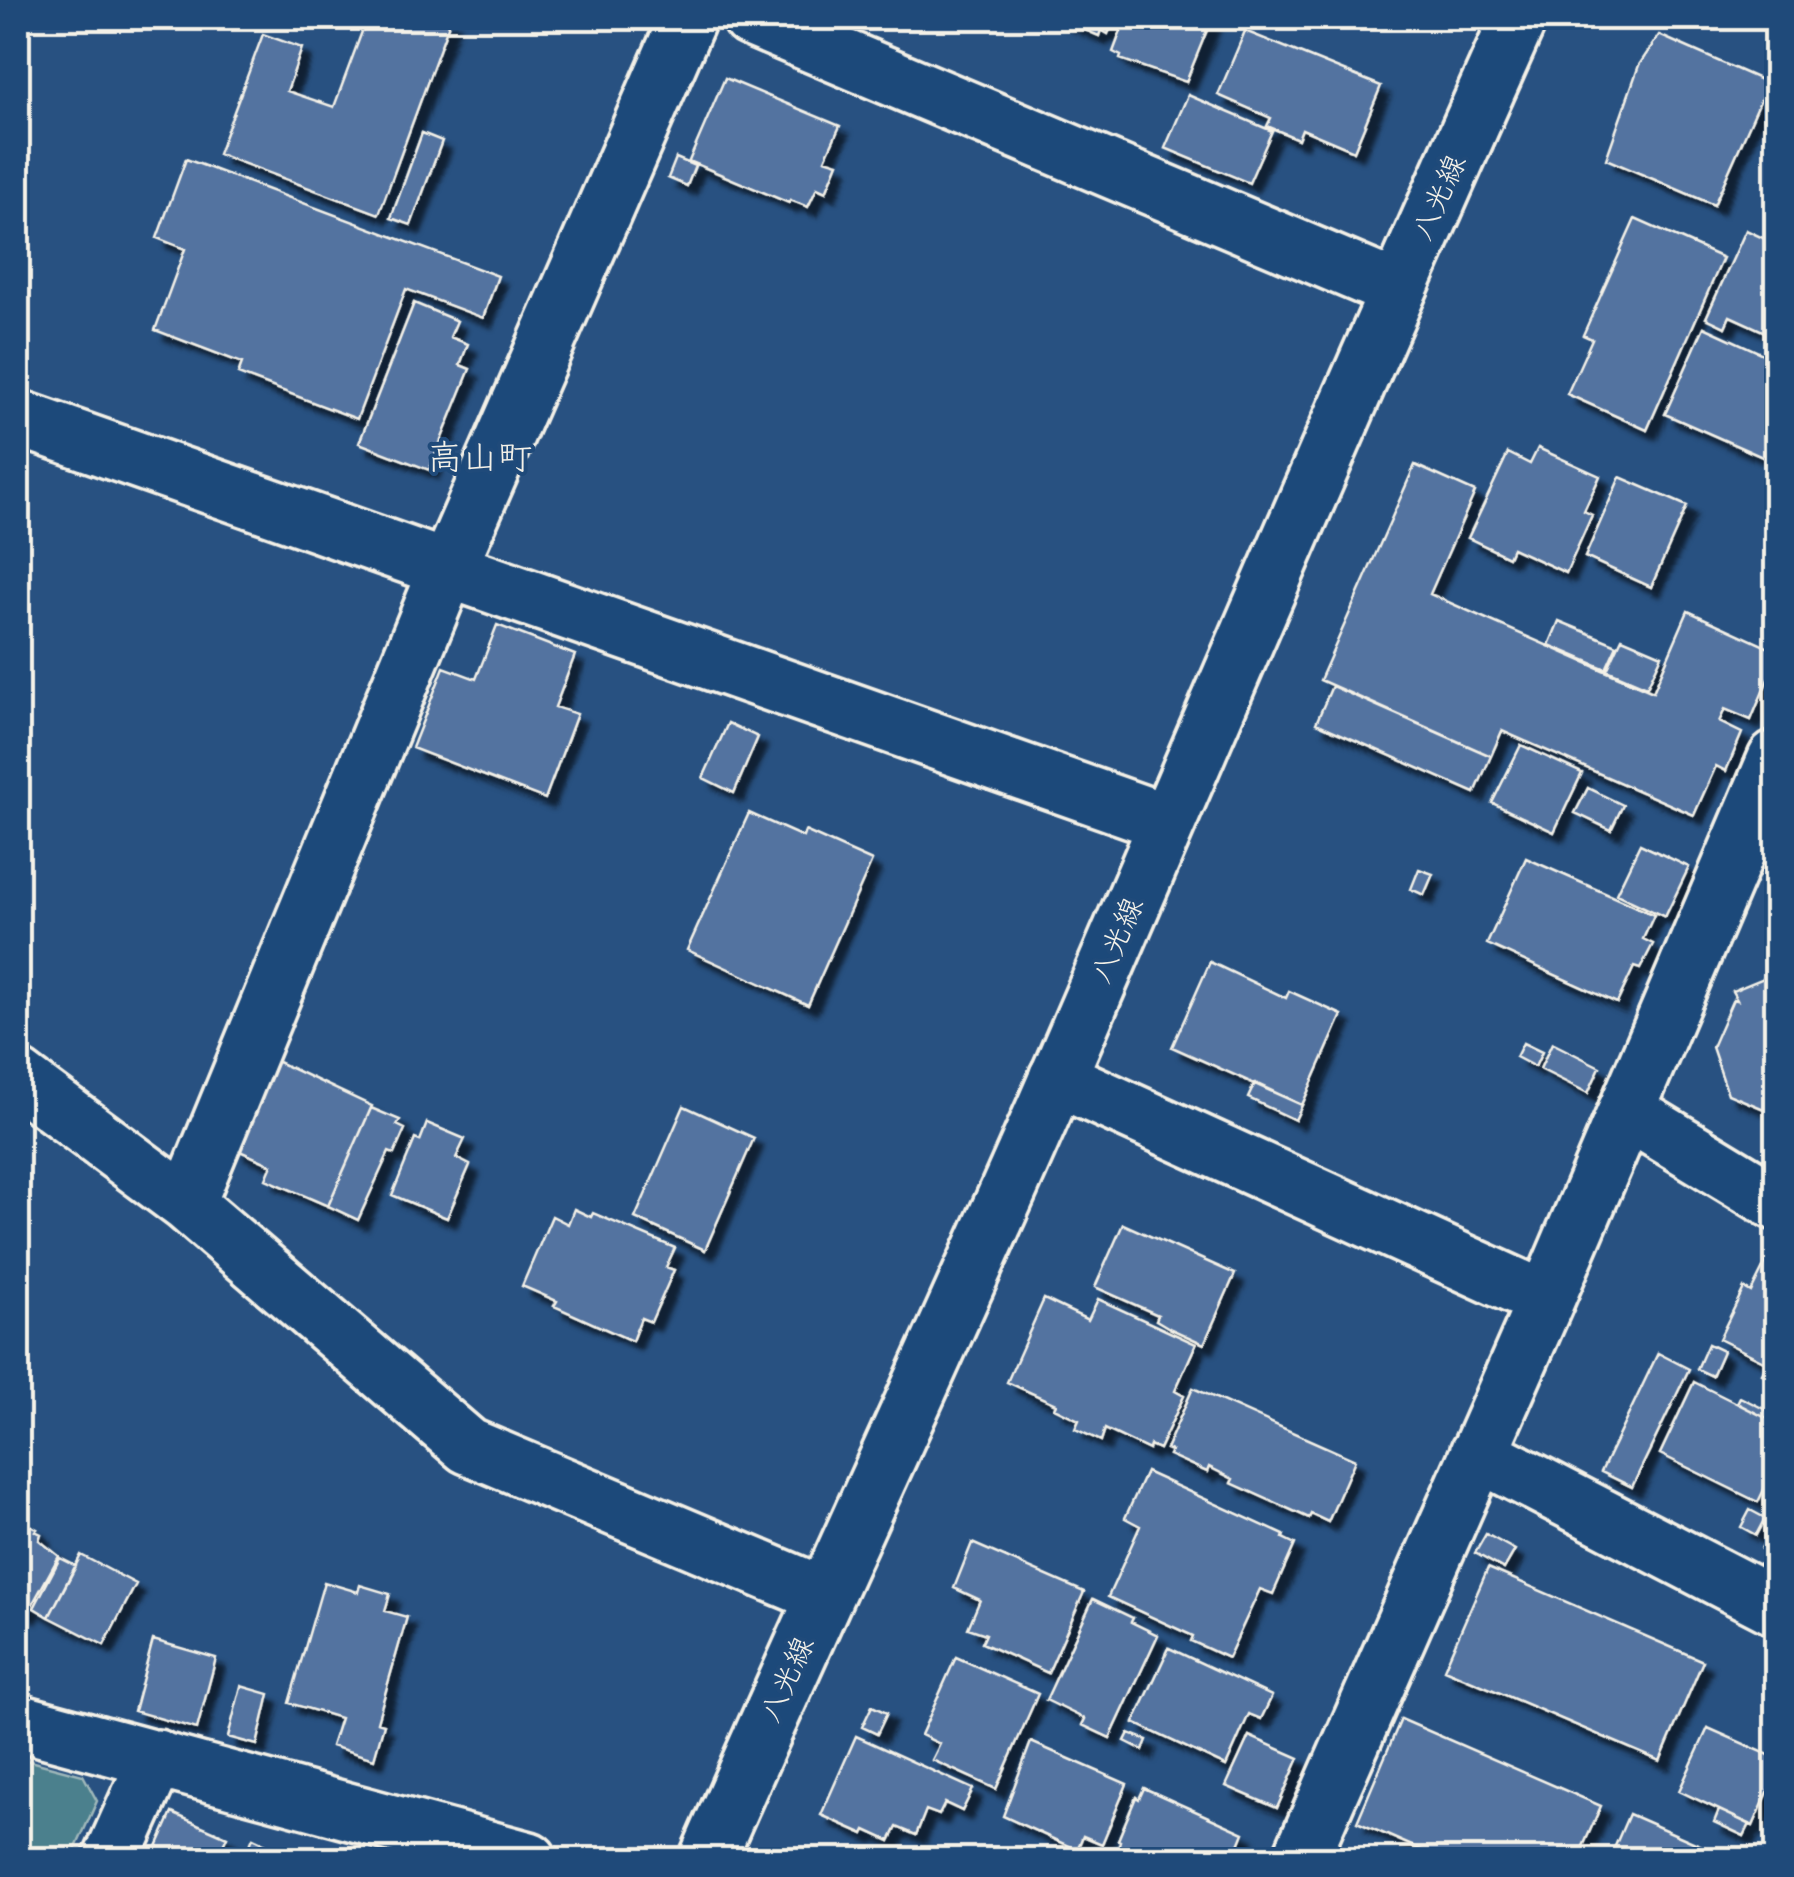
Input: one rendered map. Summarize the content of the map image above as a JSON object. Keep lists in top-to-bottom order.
{
  "streets": {
    "street": ["八光線"]
  },
  "districts": ["高山町"]
}
